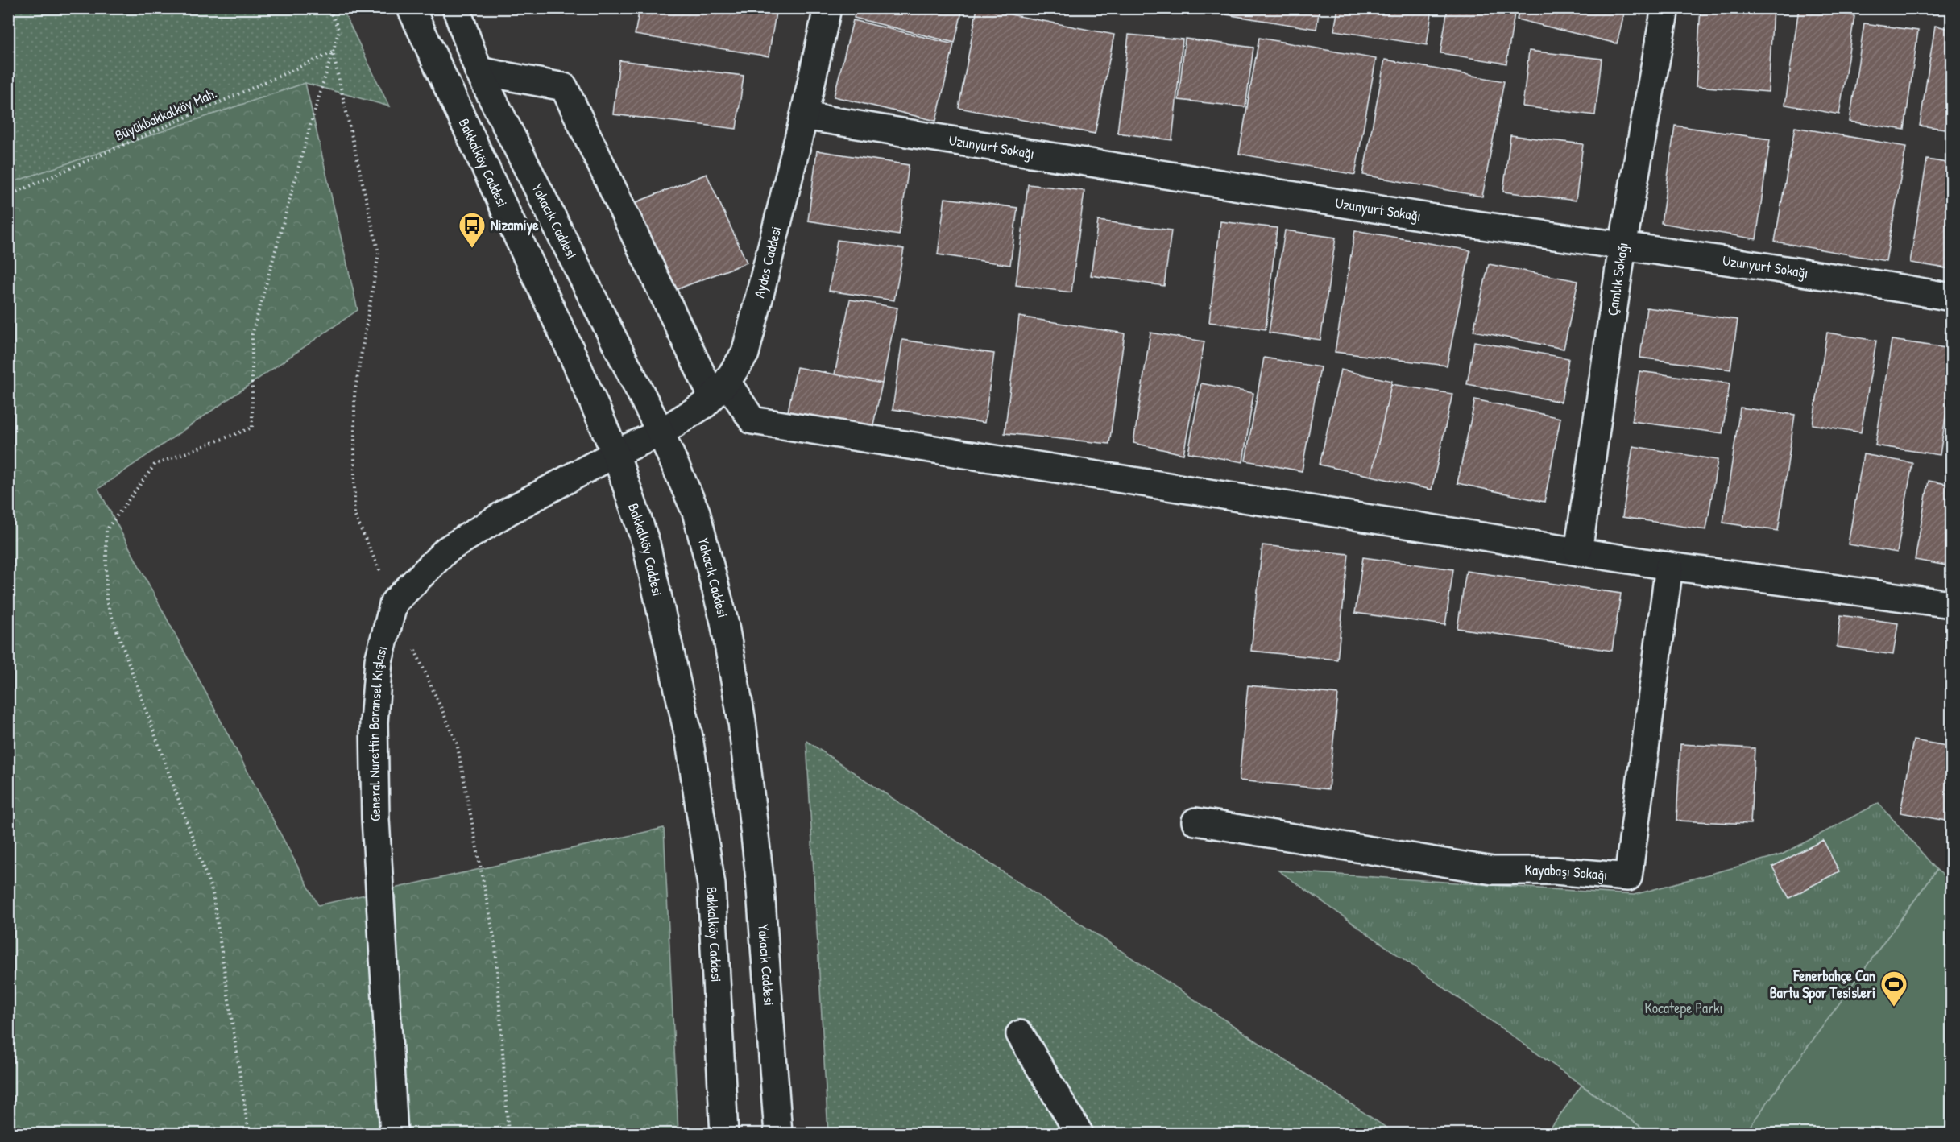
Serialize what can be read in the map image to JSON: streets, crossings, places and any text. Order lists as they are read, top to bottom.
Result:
{
  "streets": {
    "street": [
      "Uzunyurt Sokağı",
      "Bakkalköy Caddesi",
      "Yakacık Caddesi",
      "Aydos Caddesi",
      "Çamlık Sokağı",
      "General Nurettin Baransel Kışlası",
      "Kayabaşı Sokağı"
    ],
    "path": ["Büyükbakkalköy Mah."]
  },
  "crossings": [
    ["Uzunyurt Sokağı", "Aydos Caddesi"],
    ["Uzunyurt Sokağı", "Çamlık Sokağı"],
    ["Bakkalköy Caddesi", "Aydos Caddesi"],
    ["Bakkalköy Caddesi", "General Nurettin Baransel Kışlası"],
    ["Yakacık Caddesi", "Aydos Caddesi"],
    ["Aydos Caddesi", "General Nurettin Baransel Kışlası"]
  ],
  "parks": ["Kocatepe Parkı"],
  "places": {
    "bus stop": ["Nizamiye"],
    "sports": ["Fenerbahçe Can Bartu Spor Tesisleri"]
  }
}
